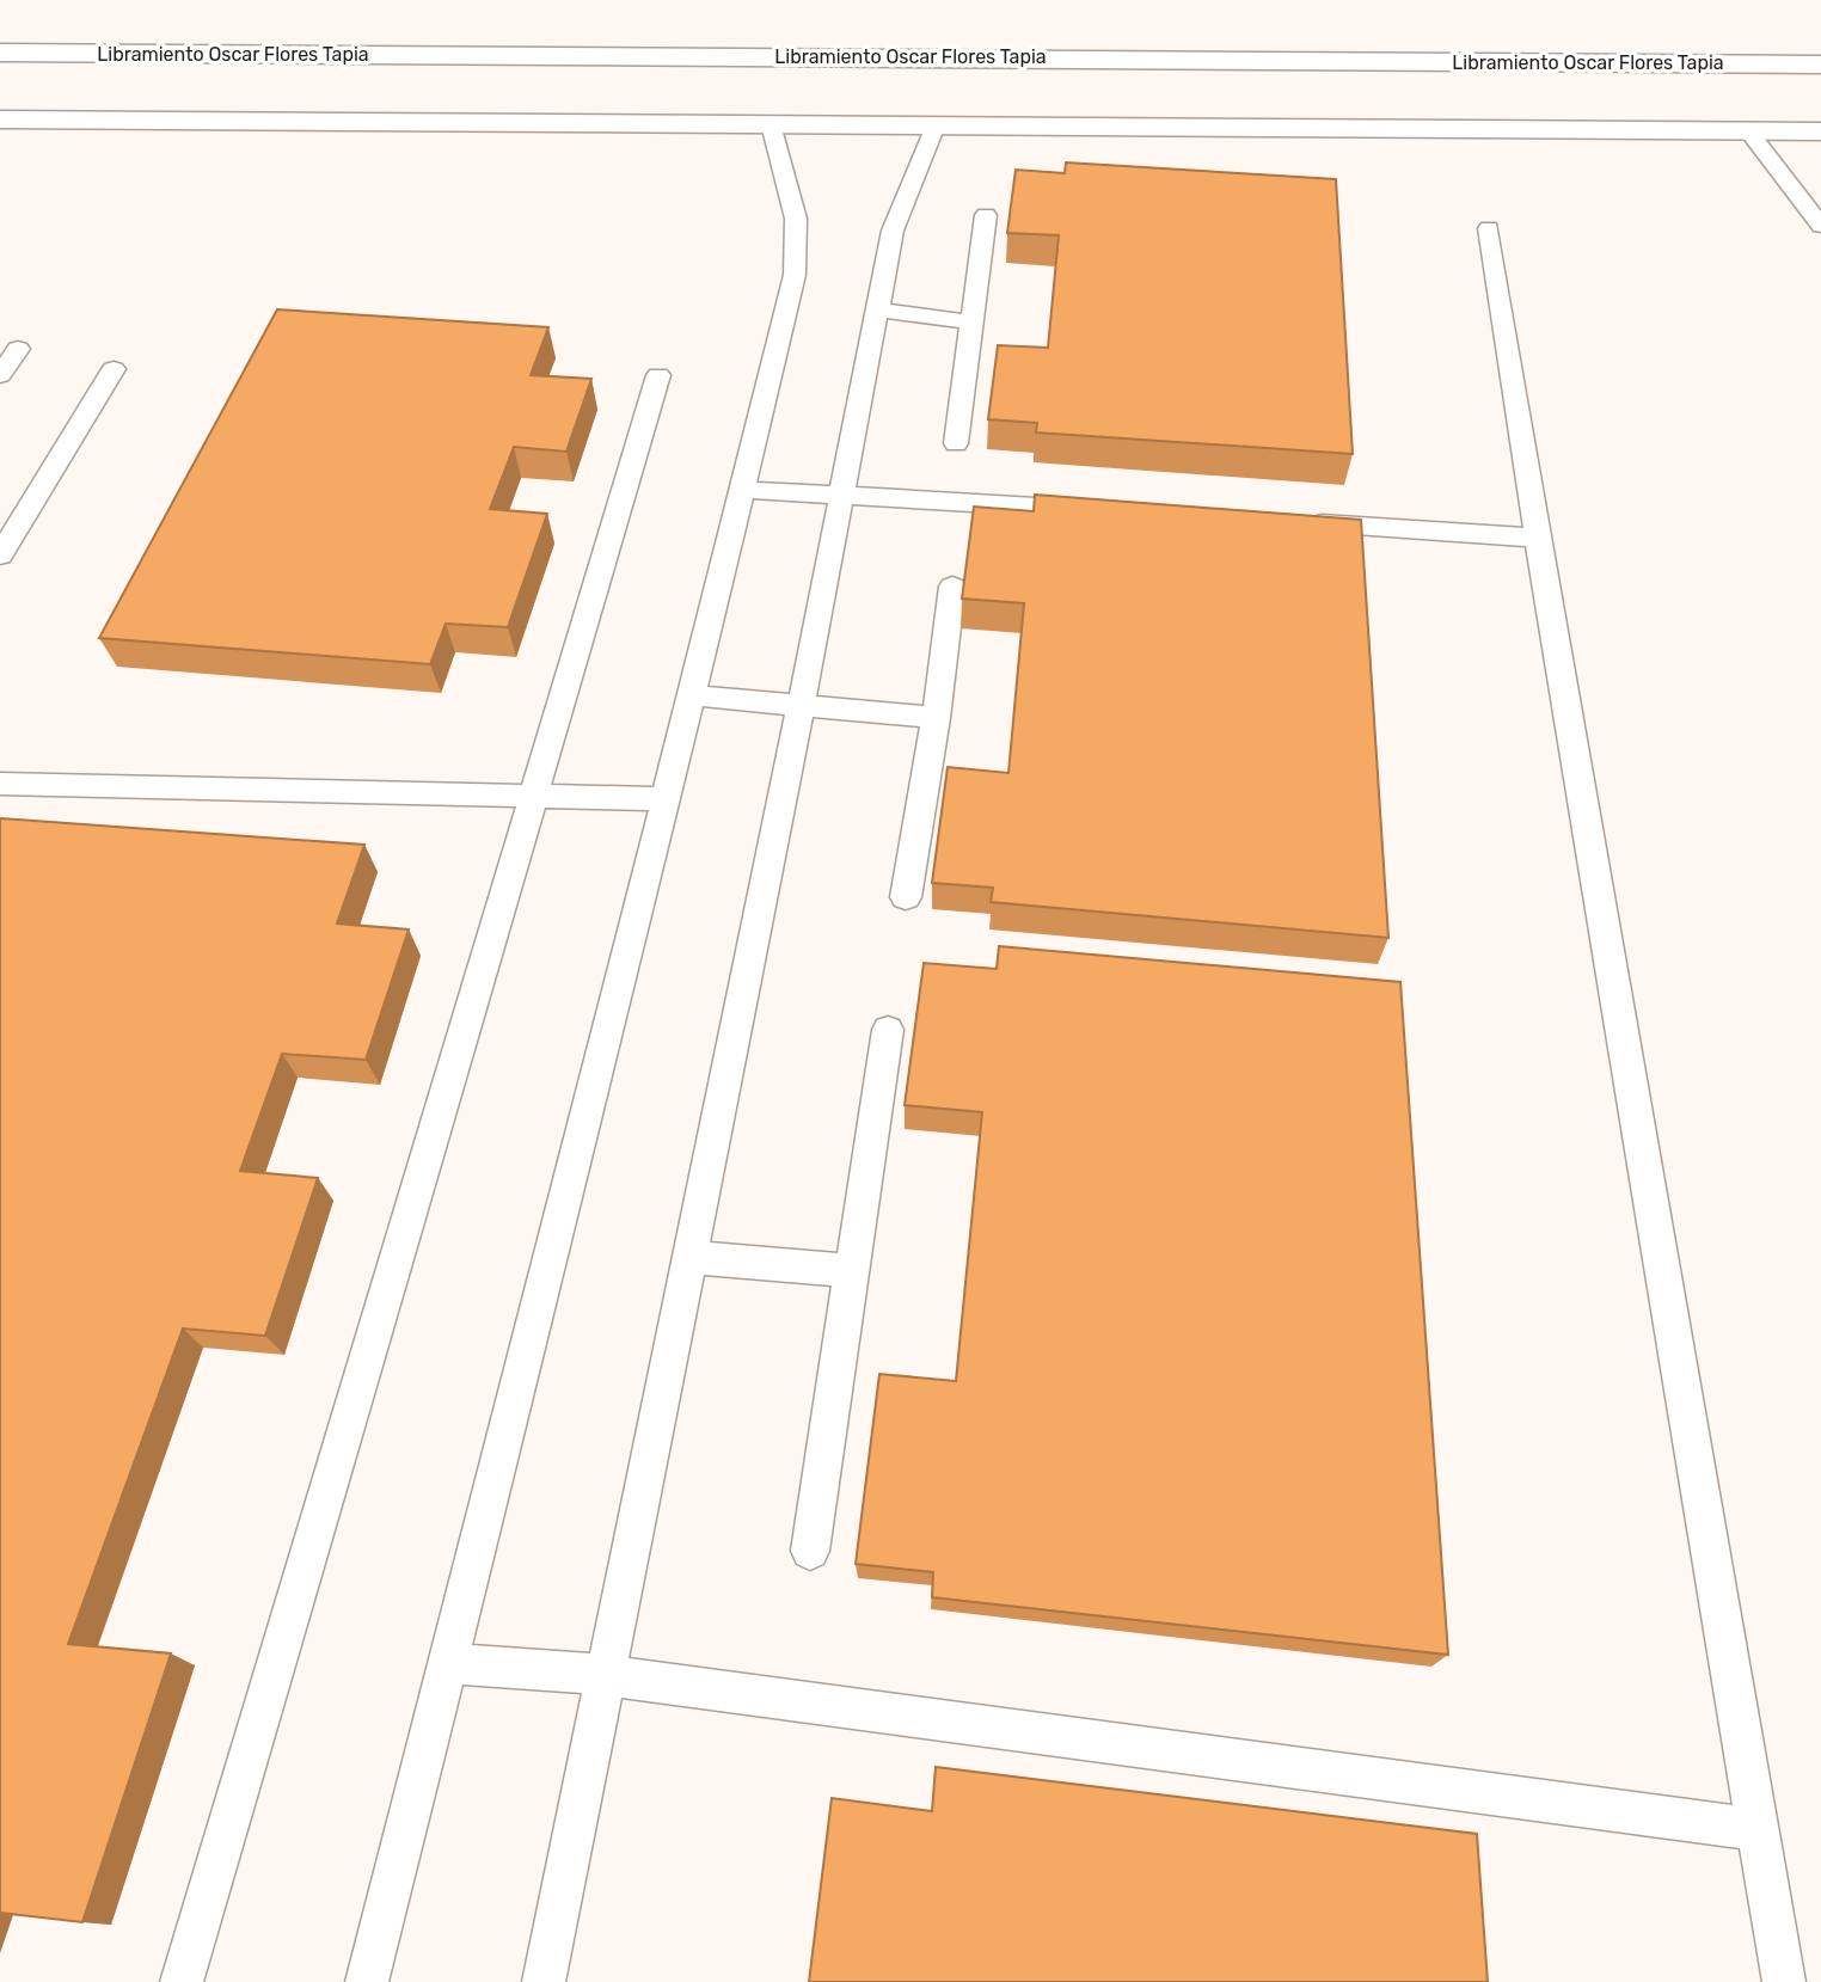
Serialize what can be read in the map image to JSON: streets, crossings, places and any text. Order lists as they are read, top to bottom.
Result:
{
  "streets": {
    "highway": ["Libramiento Oscar Flores Tapia"]
  }
}
